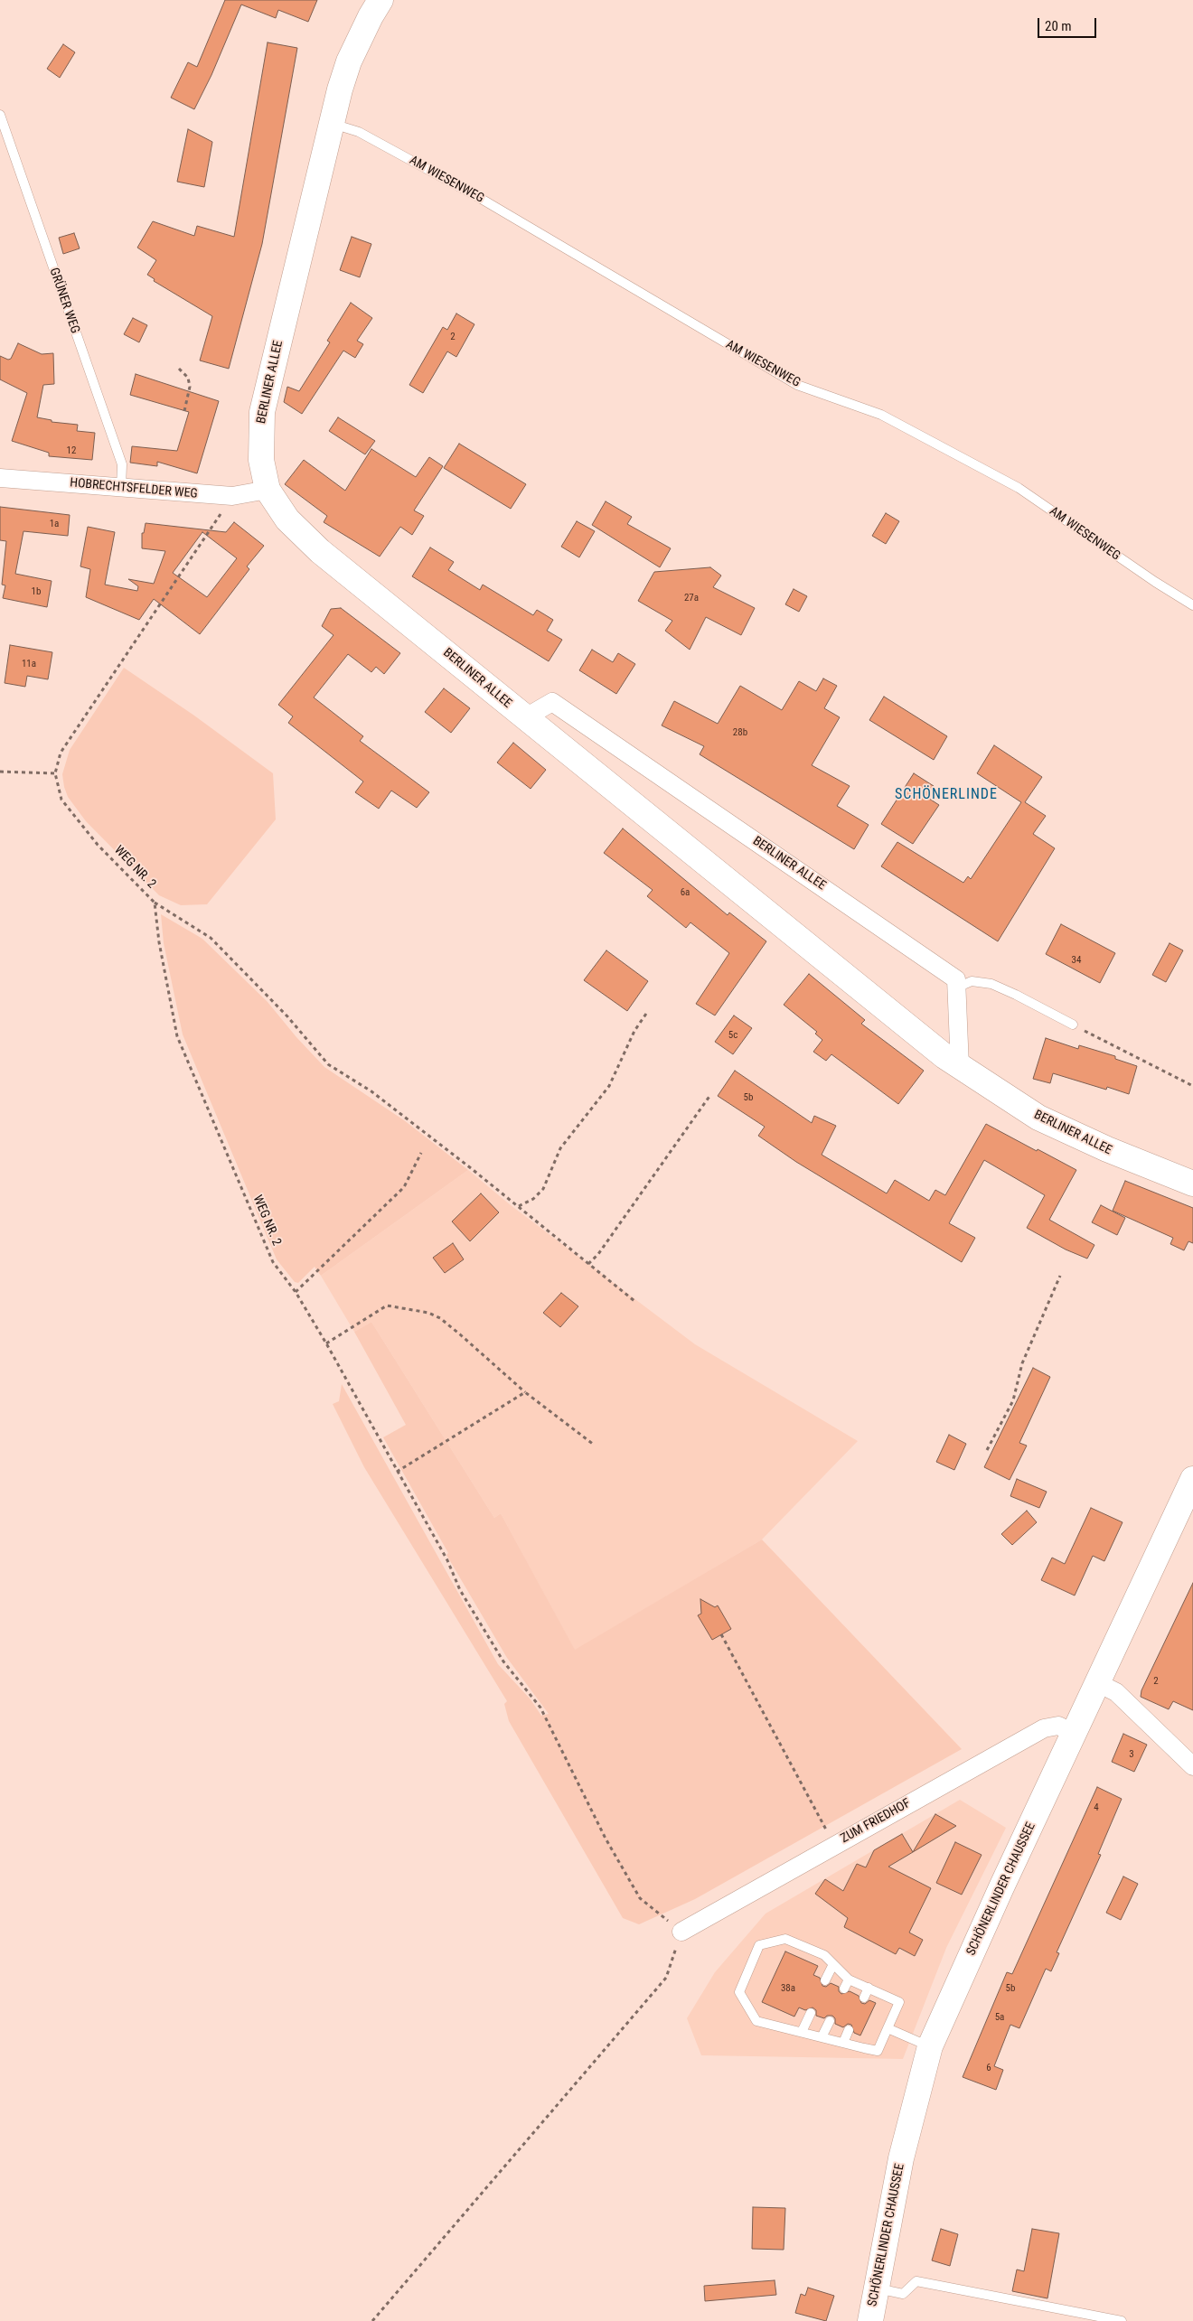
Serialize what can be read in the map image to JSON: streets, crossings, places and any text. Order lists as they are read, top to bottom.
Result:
{
  "streets": {
    "main road": ["BERLINER ALLEE", "SCHÖNERLINDER CHAUSSEE"],
    "street": ["HOBRECHTSFELDER WEG", "ZUM FRIEDHOF"],
    "lane": ["AM WIESENWEG", "GRÜNER WEG"],
    "path": ["WEG NR. 2"]
  },
  "crossings": [
    ["AM WIESENWEG", "BERLINER ALLEE"],
    ["GRÜNER WEG", "HOBRECHTSFELDER WEG"],
    ["BERLINER ALLEE", "HOBRECHTSFELDER WEG"],
    ["HOBRECHTSFELDER WEG", "WEG NR. 2"],
    ["WEG NR. 2", "ZUM FRIEDHOF"],
    ["ZUM FRIEDHOF", "SCHÖNERLINDER CHAUSSEE"]
  ],
  "districts": ["SCHÖNERLINDE"],
  "house_numbers": [
    "2",
    "12",
    "1a",
    "1b",
    "27a",
    "11a",
    "28b",
    "6a",
    "34",
    "5c",
    "5b",
    "2",
    "3",
    "4",
    "38a",
    "5b",
    "5a",
    "6"
  ],
  "scale_bar": "20 m"
}
